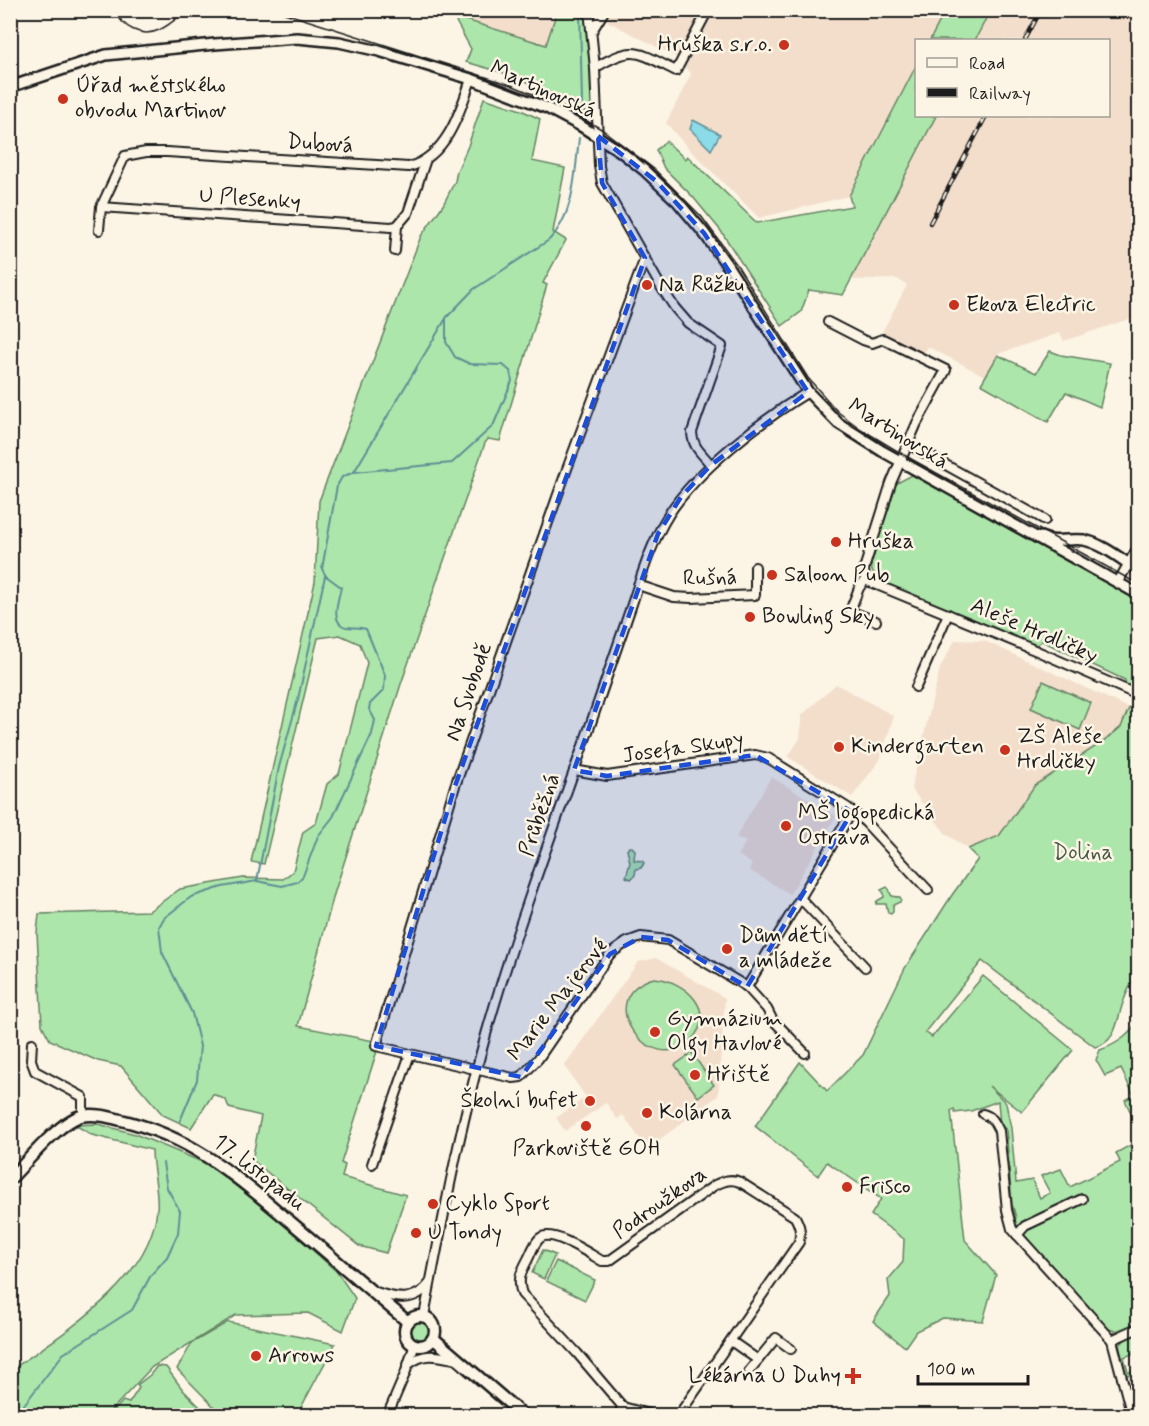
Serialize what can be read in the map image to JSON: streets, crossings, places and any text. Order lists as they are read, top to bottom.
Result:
{
  "streets": {
    "main road": ["17. listopadu"],
    "street": [
      "Martinovská",
      "Dubová",
      "U Plesenky",
      "Rušná",
      "Aleše Hrdličky",
      "Na Svobodě",
      "Josefa Skupy",
      "Průběžná",
      "Marie Majerové",
      "Podroužkova"
    ]
  },
  "crossings": [
    ["Martinovská", "Průběžná"],
    ["Dubová", "U Plesenky"],
    ["Rušná", "Průběžná"],
    ["Na Svobodě", "Průběžná"],
    ["Na Svobodě", "Marie Majerové"],
    ["Josefa Skupy", "Průběžná"],
    ["Průběžná", "Marie Majerové"],
    ["Průběžná", "17. listopadu"]
  ],
  "parks": ["Dolina"],
  "places": {
    "other": [
      "Hruška s.r.o.",
      "Úřad městského obvodu Martinov",
      "Na Růžku",
      "Ekova Electric",
      "Hruška",
      "Saloon Pub",
      "Bowling Sky",
      "Kindergarten",
      "ZŠ Aleše Hrdličky",
      "MŠ logopedická Ostrava",
      "Dům dětí a mládeže",
      "Gymnázium Olgy Havlové",
      "Hřiště",
      "Školní bufet",
      "Kolárna",
      "Parkoviště GOH",
      "Frisco",
      "Cyklo Sport",
      "U Tondy",
      "Arrows"
    ],
    "health": ["Lékárna U Duhy"]
  },
  "legend": ["Road", "Railway"],
  "scale_bar": "100 m"
}
